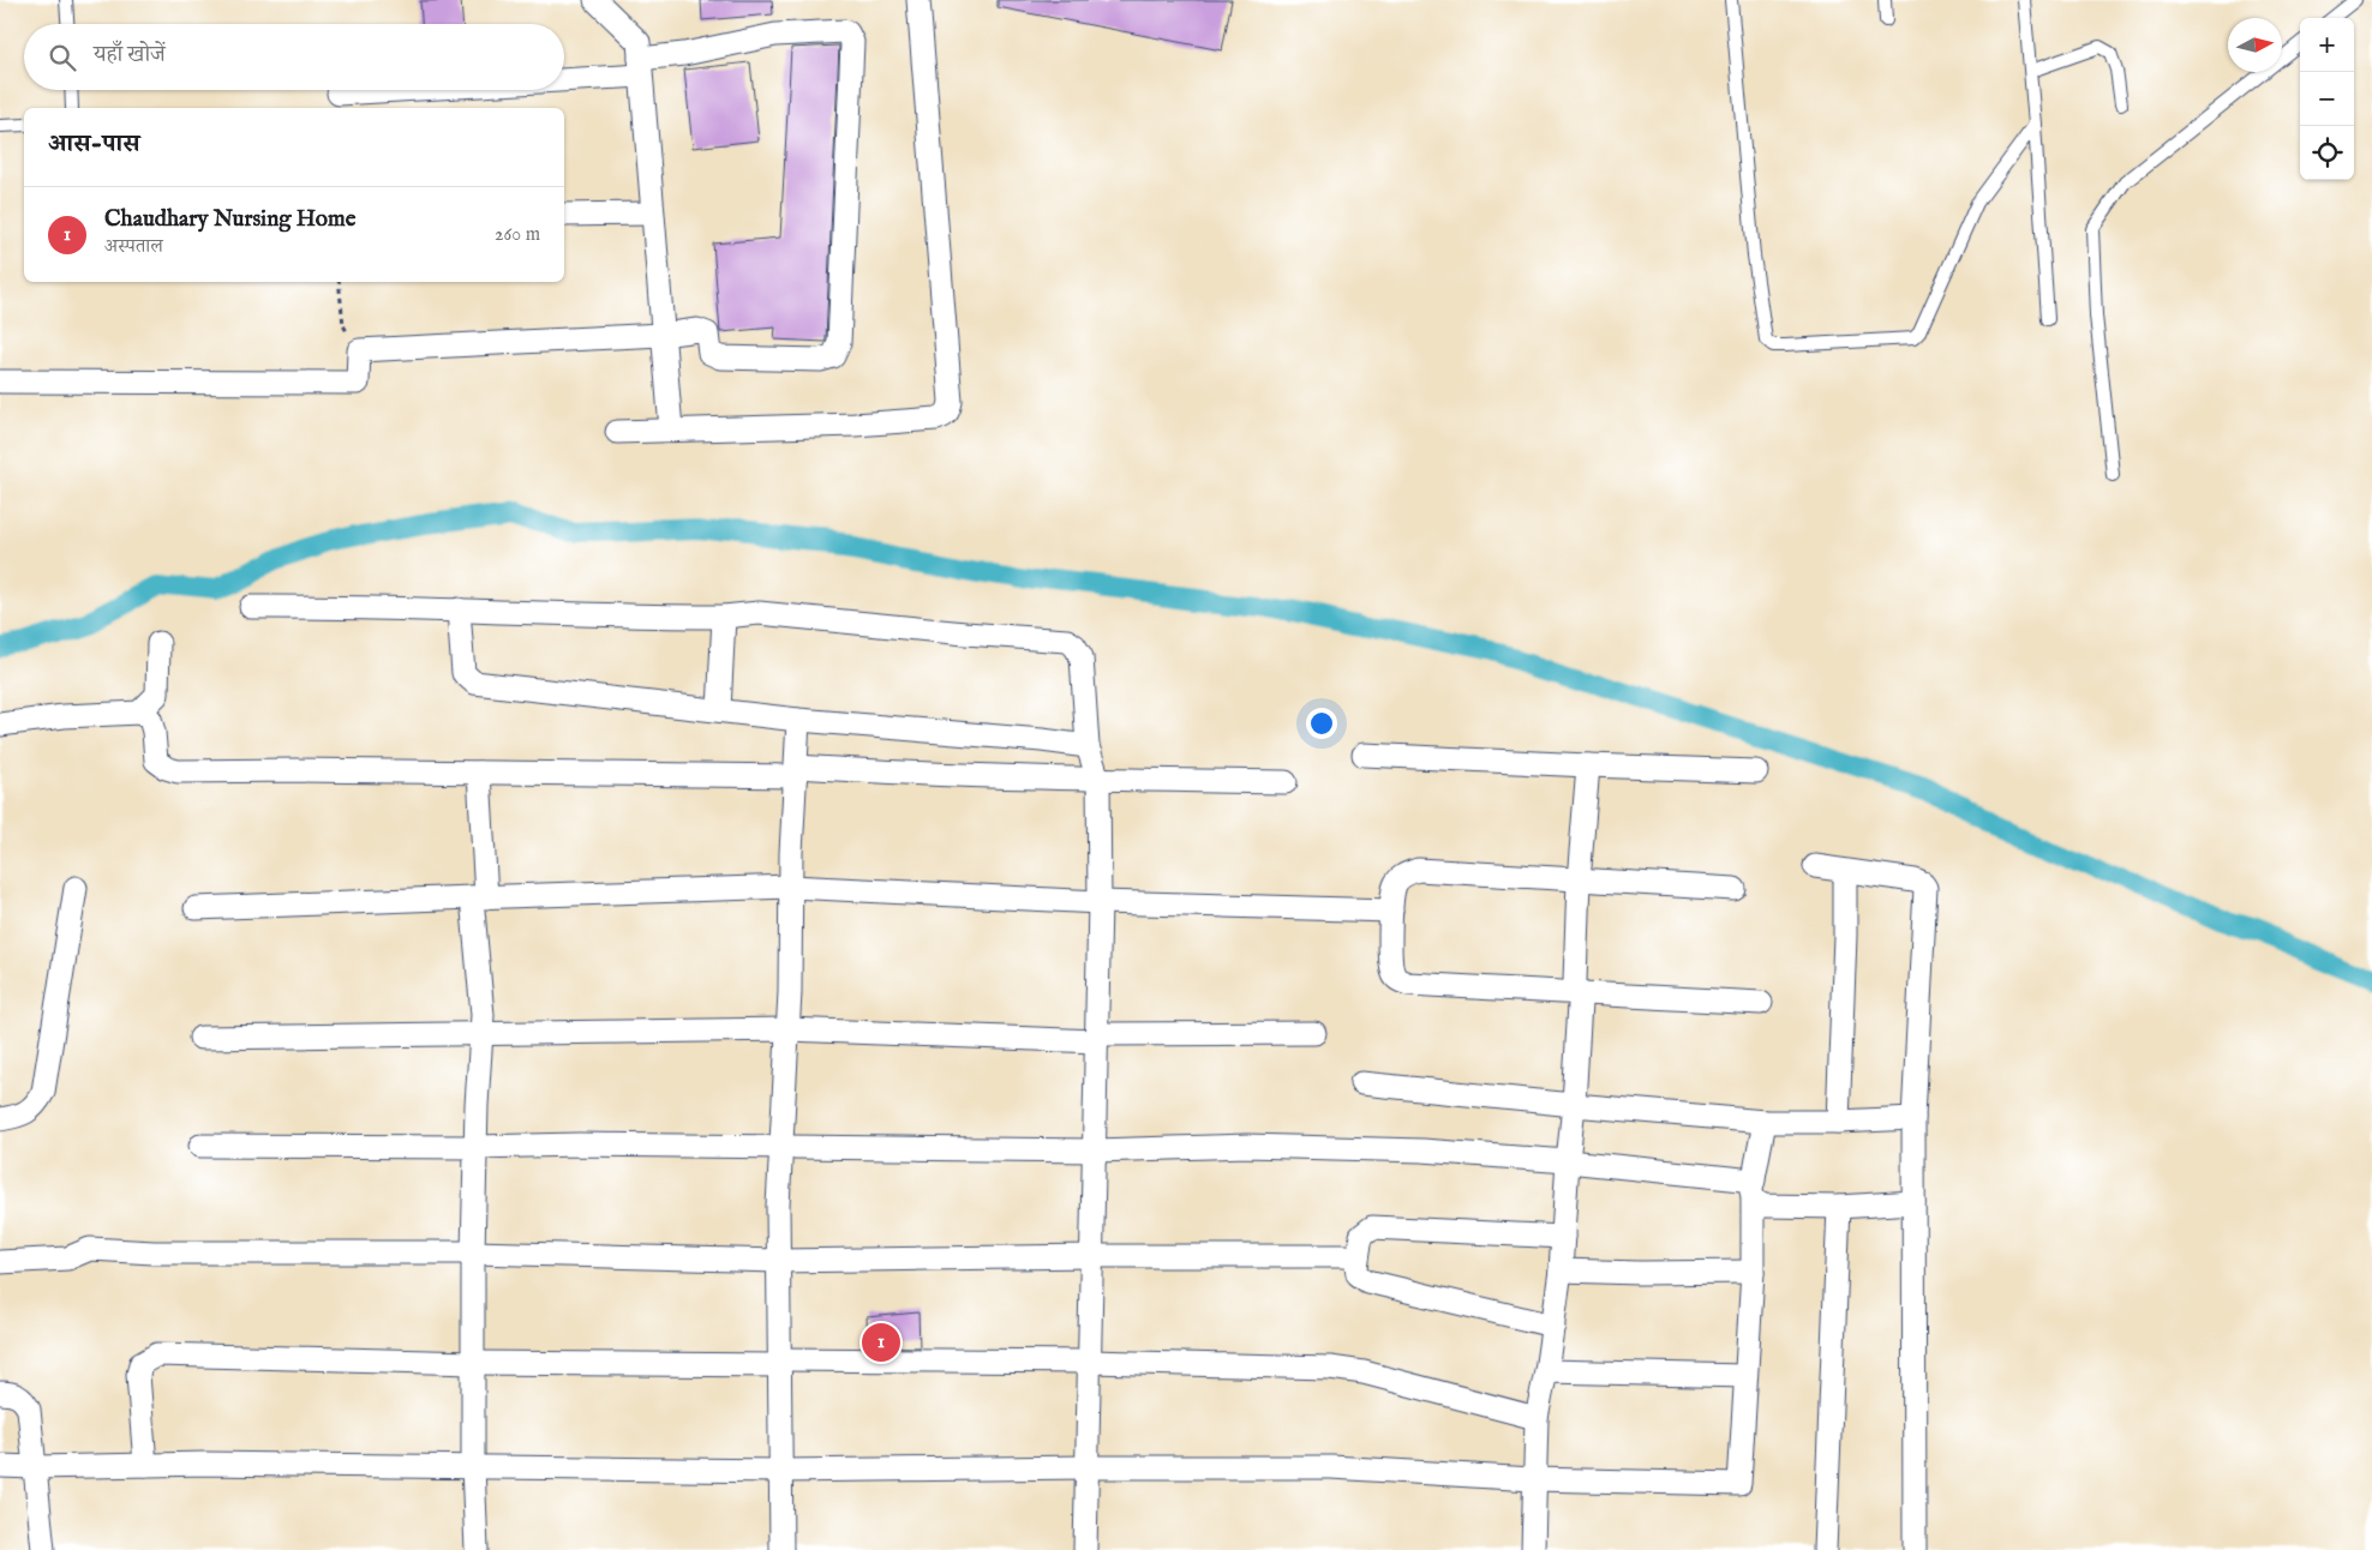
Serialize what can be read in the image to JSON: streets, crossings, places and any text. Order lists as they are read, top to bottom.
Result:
{
  "north": "right",
  "page": {
    "map_buttons": ["+", "−"],
    "search": "यहाँ खोजें",
    "heading": "आस-पास",
    "list": [
      {
        "mark": "1",
        "name": "Chaudhary Nursing Home",
        "note": "अस्पताल",
        "value": "260 m"
      }
    ],
    "pins": "1"
  }
}
